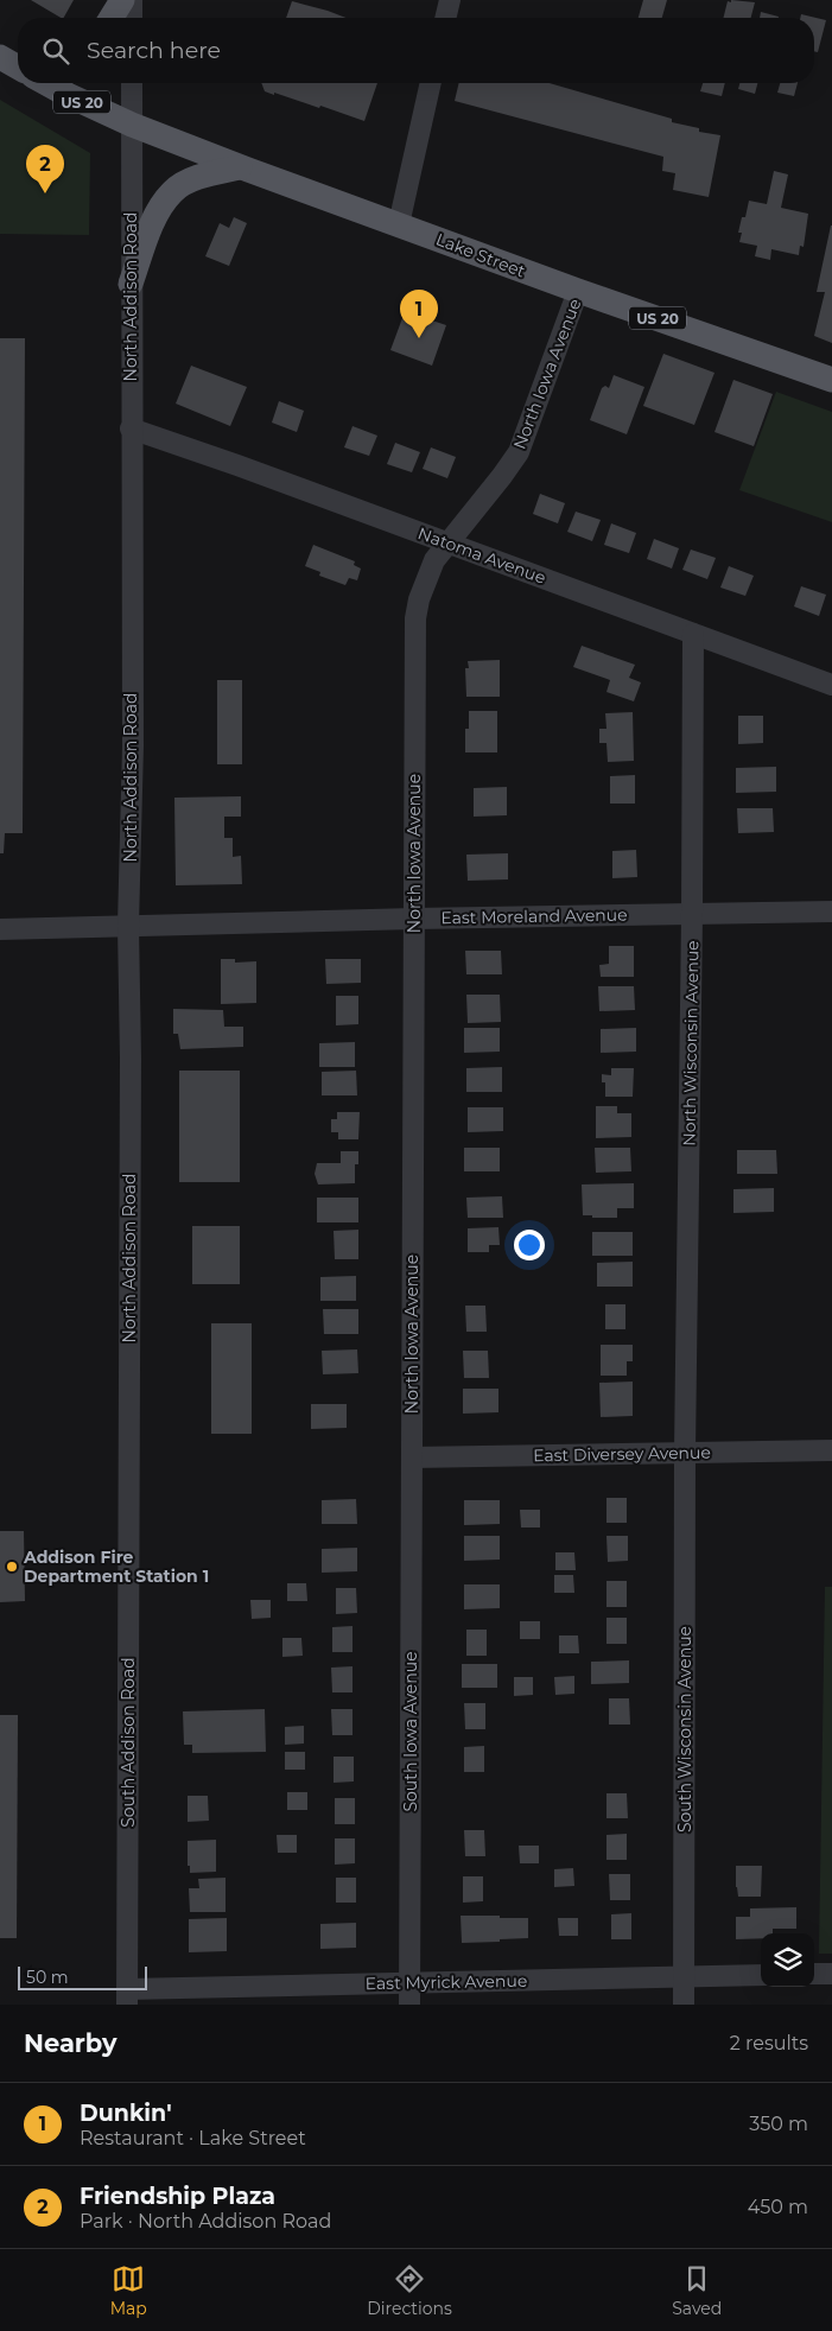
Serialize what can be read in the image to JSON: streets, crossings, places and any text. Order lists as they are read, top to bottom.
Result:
{
  "streets": {
    "main road": ["US 20", "Lake Street"],
    "street": [
      "North Addison Road",
      "North Iowa Avenue",
      "Natoma Avenue",
      "East Moreland Avenue",
      "North Wisconsin Avenue",
      "East Diversey Avenue",
      "South Wisconsin Avenue",
      "South Iowa Avenue",
      "South Addison Road",
      "East Myrick Avenue"
    ]
  },
  "crossings": [
    ["US 20", "Lake Street"],
    ["US 20", "North Addison Road"],
    ["Lake Street", "North Addison Road"],
    ["Lake Street", "North Iowa Avenue"],
    ["North Addison Road", "Natoma Avenue"],
    ["North Addison Road", "East Moreland Avenue"],
    ["North Addison Road", "South Addison Road"],
    ["North Iowa Avenue", "Natoma Avenue"],
    ["North Iowa Avenue", "East Moreland Avenue"],
    ["North Iowa Avenue", "East Diversey Avenue"],
    ["North Iowa Avenue", "South Iowa Avenue"],
    ["Natoma Avenue", "North Wisconsin Avenue"],
    ["East Moreland Avenue", "North Wisconsin Avenue"],
    ["North Wisconsin Avenue", "East Diversey Avenue"],
    ["North Wisconsin Avenue", "South Wisconsin Avenue"],
    ["East Diversey Avenue", "South Wisconsin Avenue"],
    ["East Diversey Avenue", "South Iowa Avenue"],
    ["South Wisconsin Avenue", "East Myrick Avenue"],
    ["South Iowa Avenue", "East Myrick Avenue"],
    ["South Addison Road", "East Myrick Avenue"]
  ],
  "places": ["Addison Fire Department Station 1"],
  "scale_bar": "50 m",
  "page": {
    "search": "Search here",
    "pins": ["2", "1"],
    "scale": "50 m",
    "heading": ["Nearby", "2 results"],
    "list": [
      {
        "mark": "1",
        "name": "Dunkin'",
        "note": "Restaurant · Lake Street",
        "value": "350 m"
      },
      {
        "mark": "2",
        "name": "Friendship Plaza",
        "note": "Park · North Addison Road",
        "value": "450 m"
      }
    ],
    "nav": ["Map", "Directions", "Saved"]
  }
}
